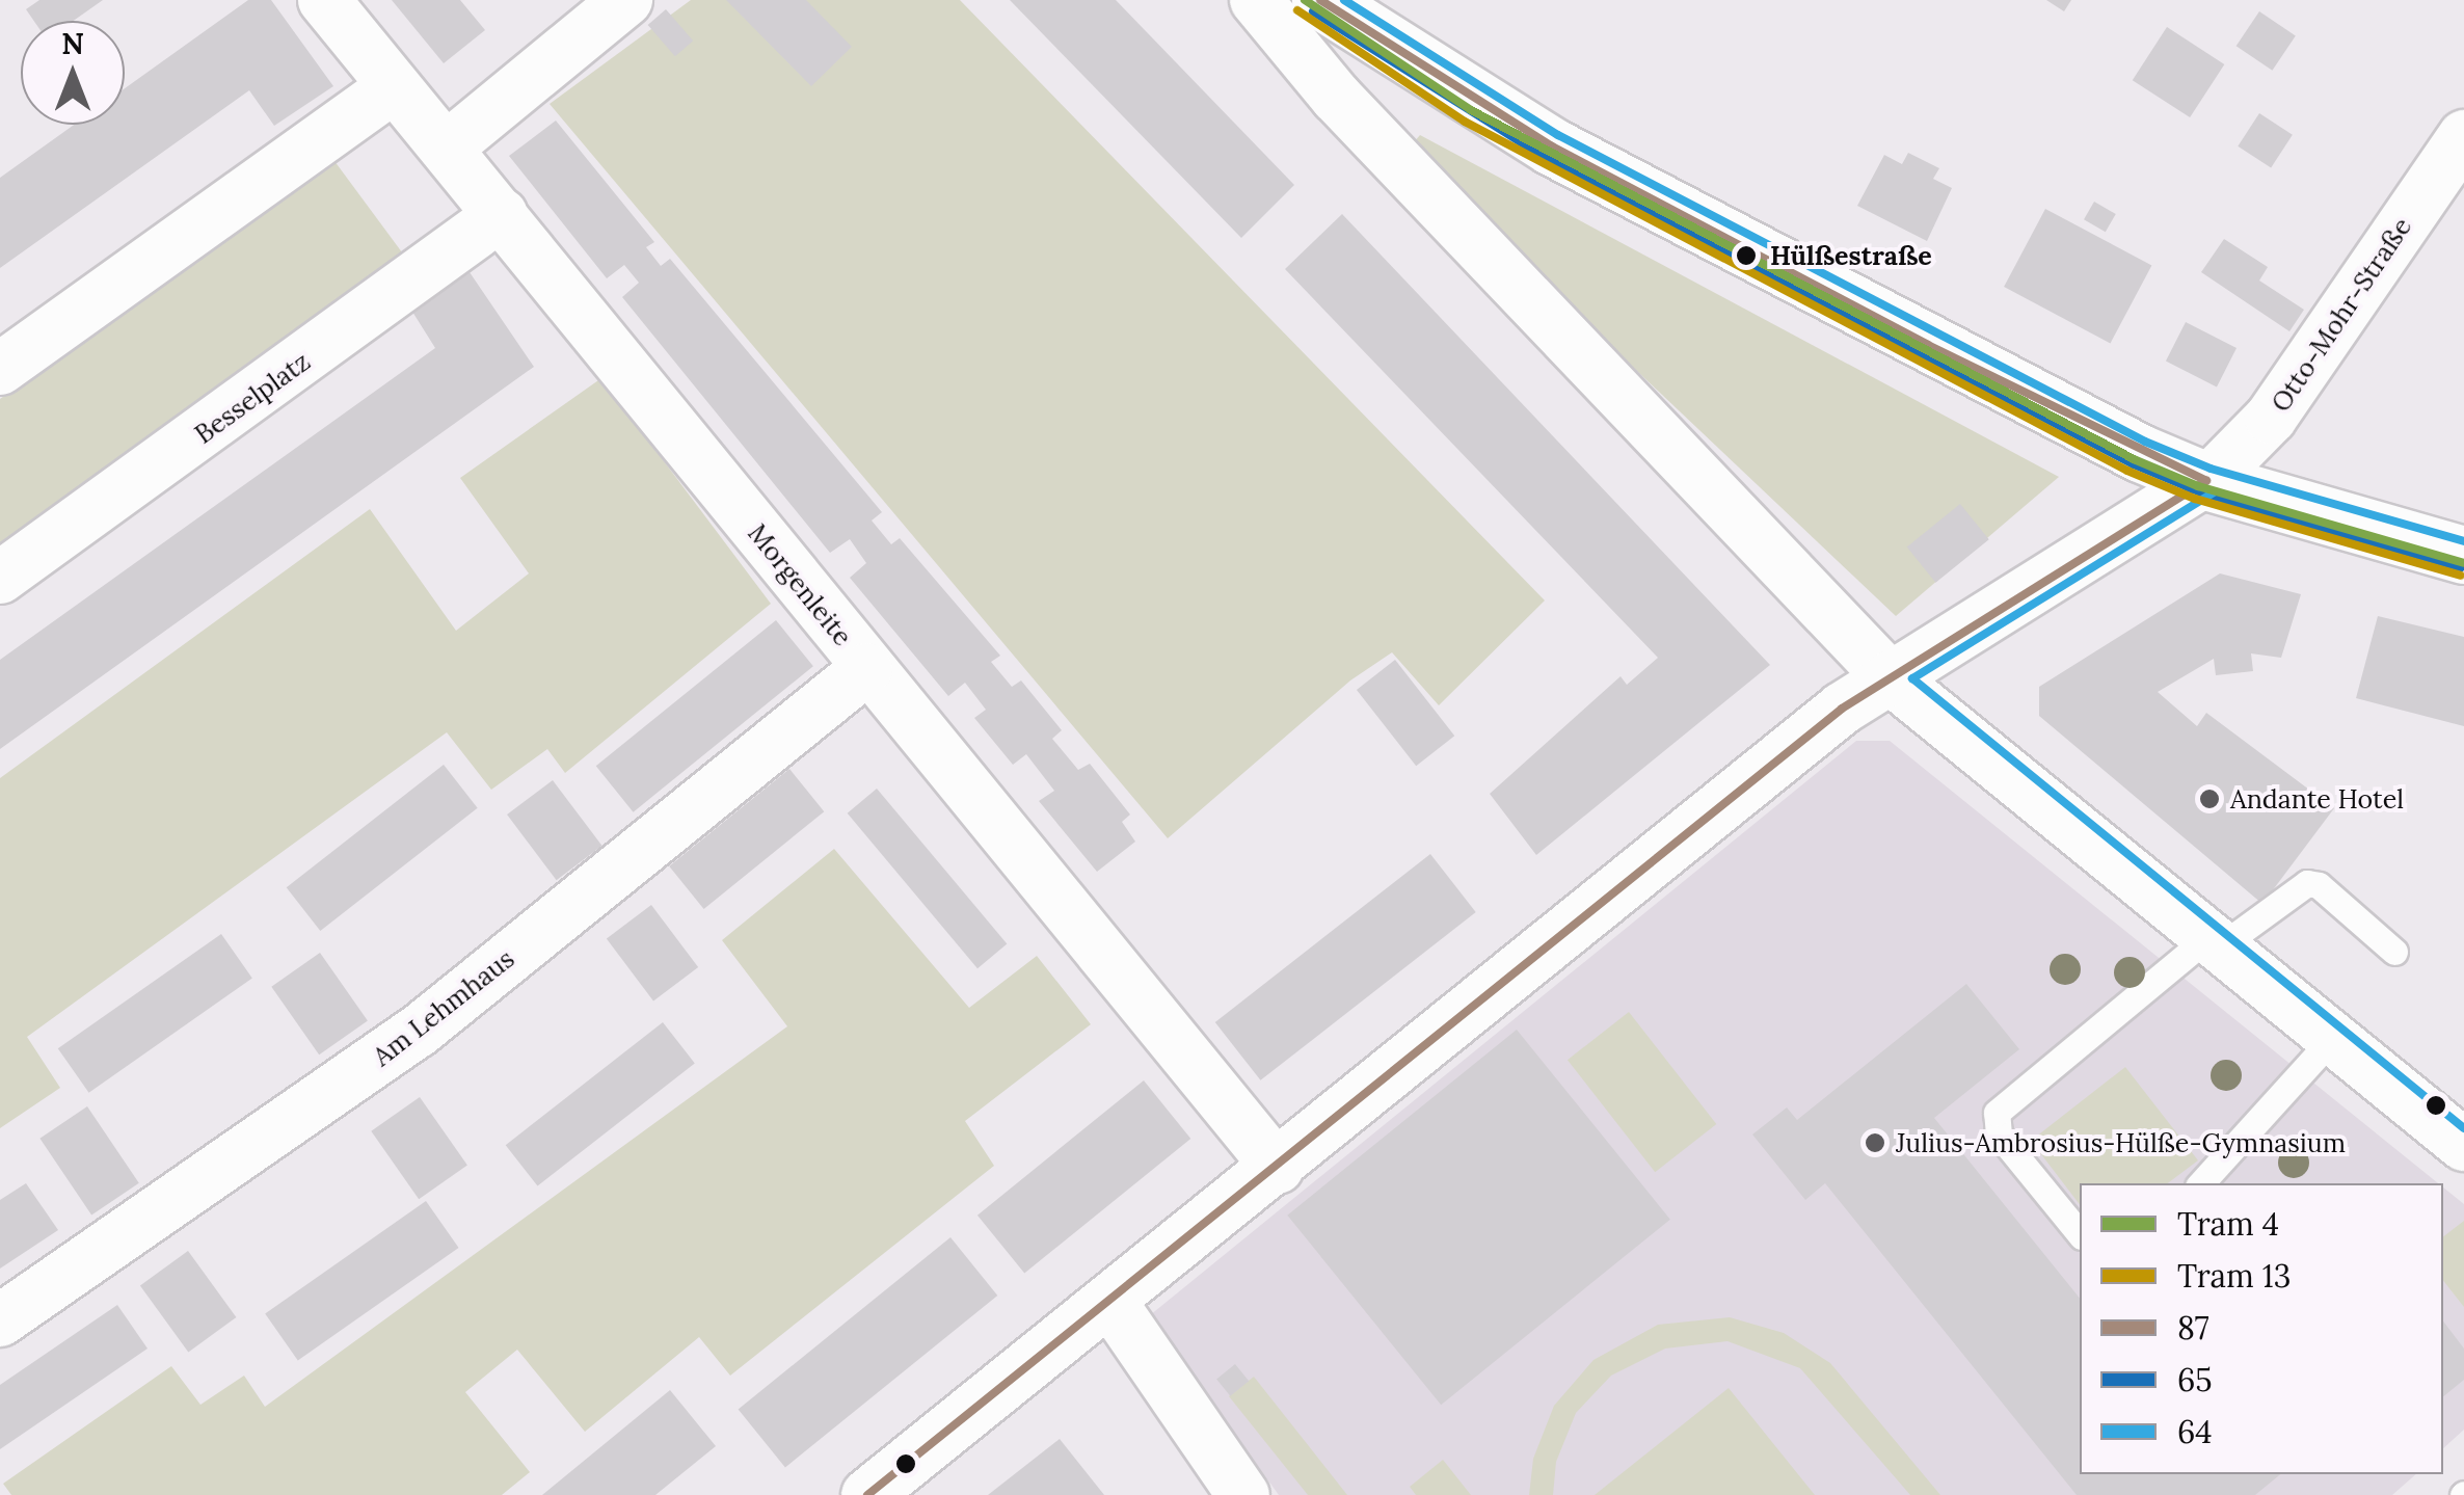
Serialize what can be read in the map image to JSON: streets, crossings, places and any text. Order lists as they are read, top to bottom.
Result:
{
  "streets": {
    "street": [
      "Otto-Mohr-Straße",
      "Besselplatz",
      "Morgenleite",
      "Am Lehmhaus"
    ]
  },
  "crossings": [
    ["Otto-Mohr-Straße", "Morgenleite"],
    ["Besselplatz", "Morgenleite"],
    ["Morgenleite", "Am Lehmhaus"]
  ],
  "places": ["Hülßestraße", "Andante Hotel", "Julius-Ambrosius-Hülße-Gymnasium"],
  "lines": [
    "tram line 4",
    "transit line 87",
    "transit line 64",
    "tram line 13",
    "transit line 65"
  ],
  "legend": [
    "Tram 4",
    "Tram 13",
    "87",
    "65",
    "64"
  ],
  "north": "top"
}
